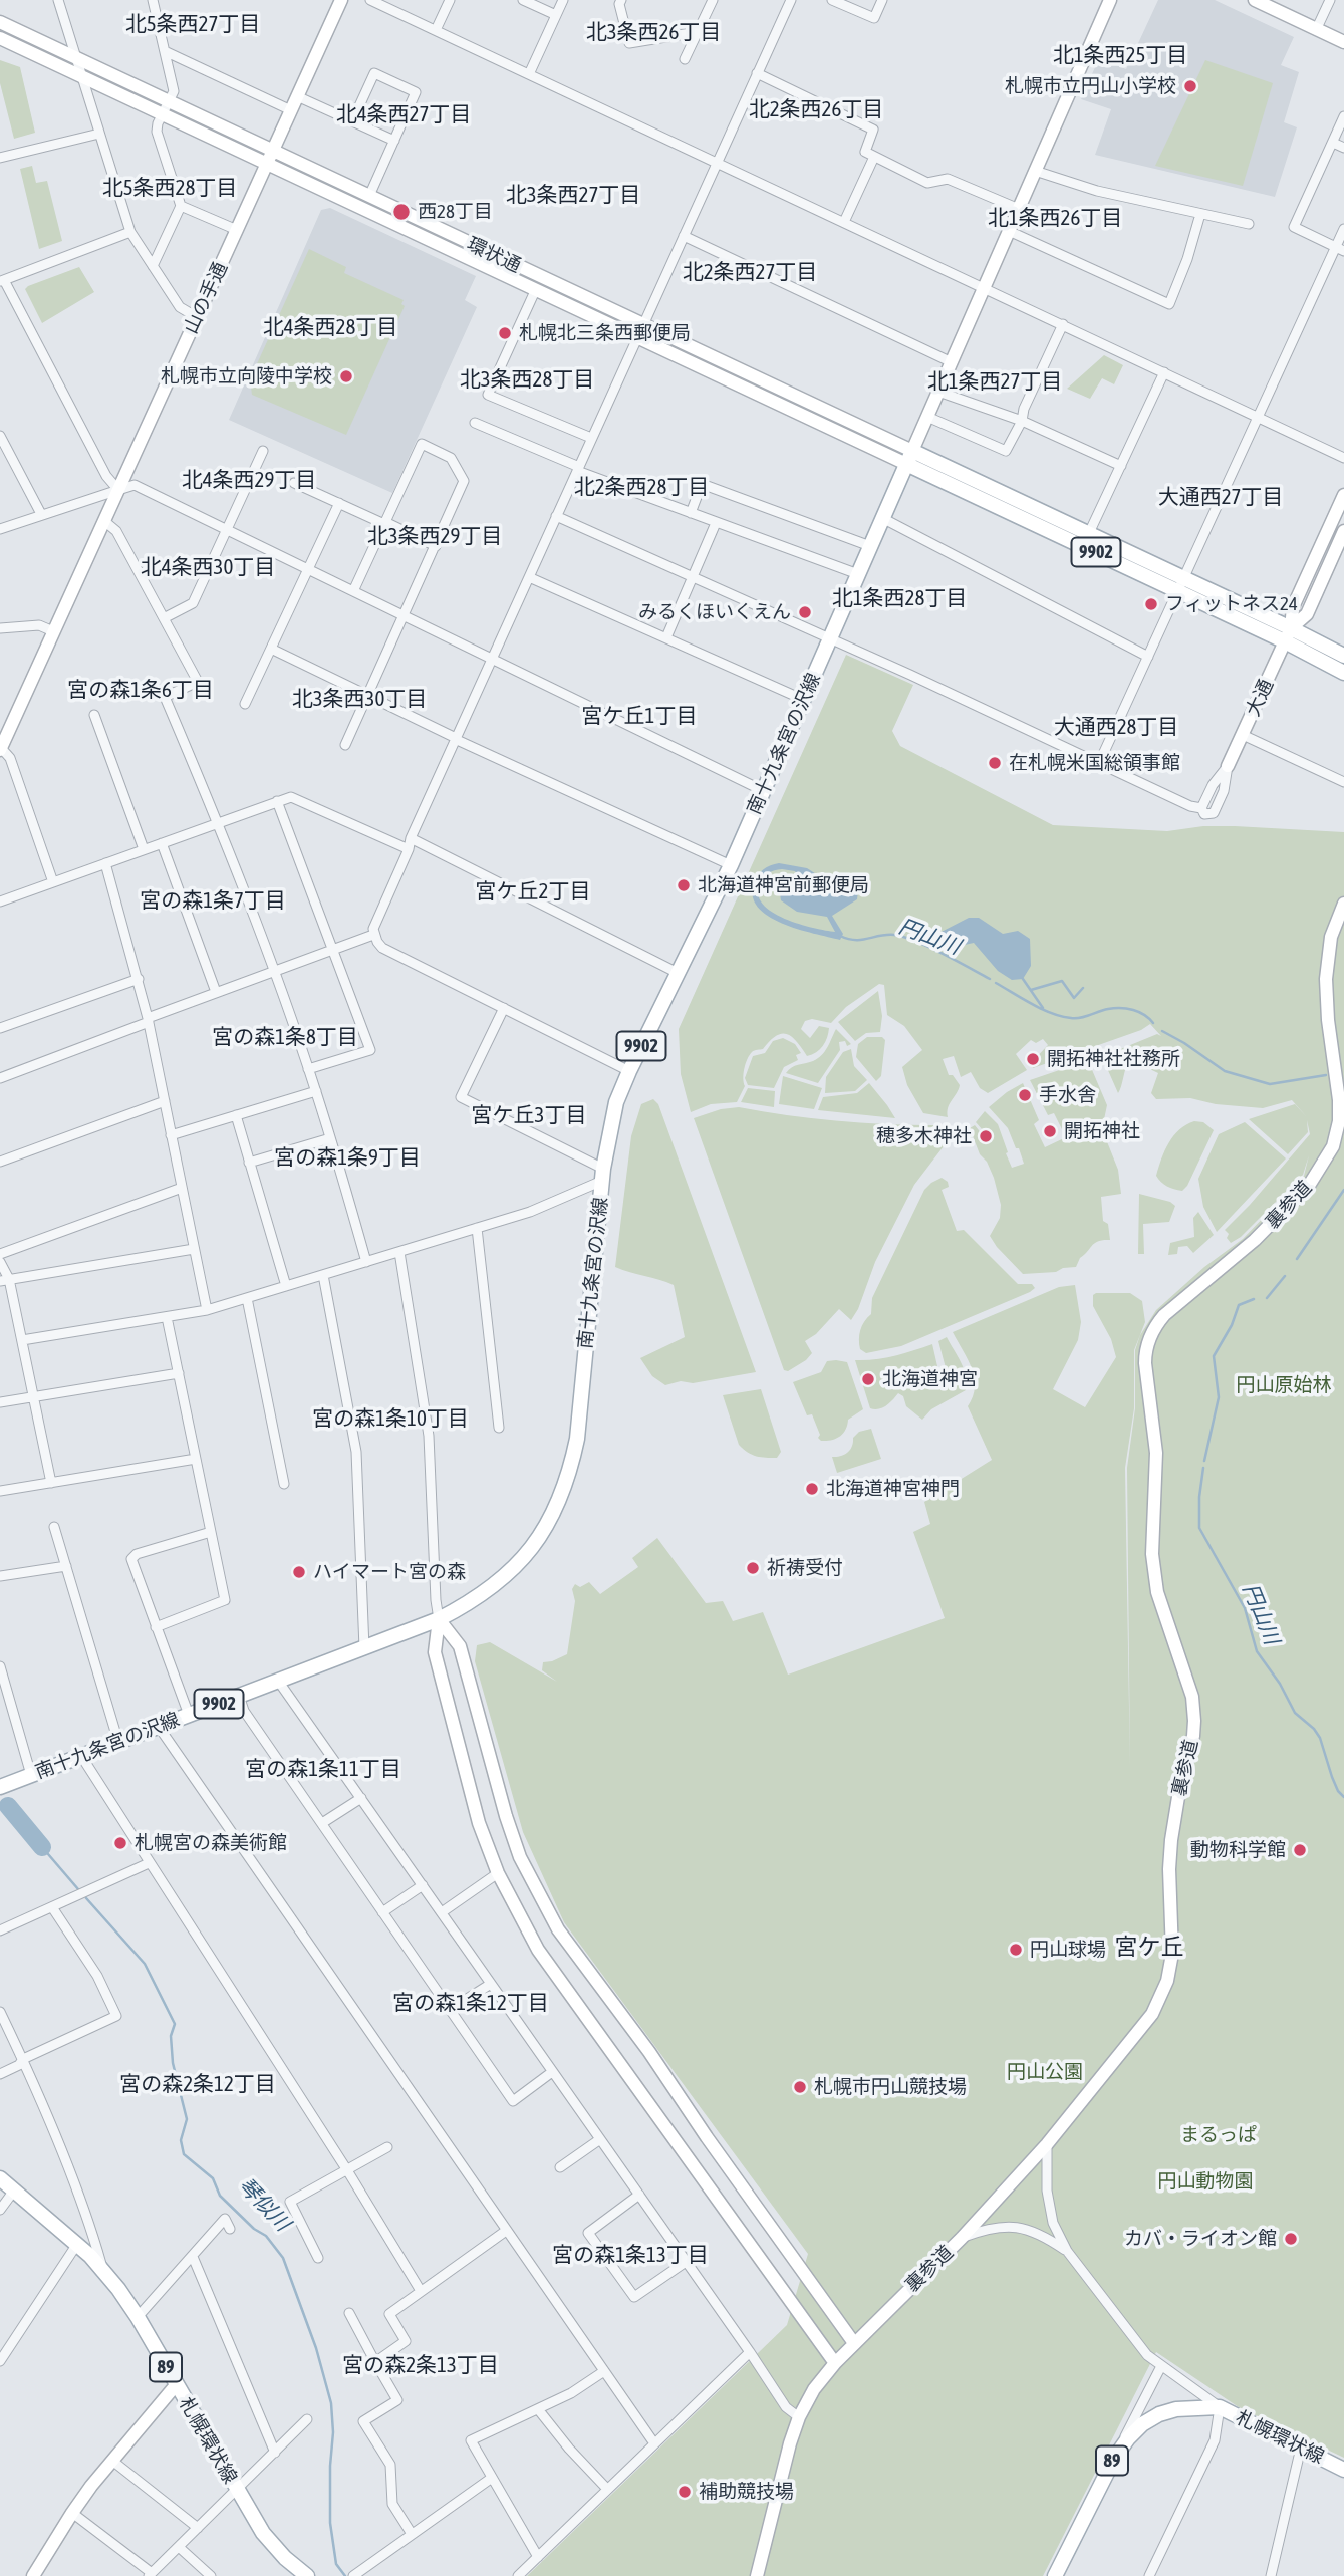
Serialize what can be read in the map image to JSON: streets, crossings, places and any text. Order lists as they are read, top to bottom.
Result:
{
  "streets": {
    "main road": [
      "9902",
      "南十九条宮の沢線",
      "89",
      "札幌環状線"
    ],
    "street": [
      "環状通",
      "山の手通",
      "大通",
      "裏参道"
    ]
  },
  "crossings": [
    ["環状通", "山の手通"],
    ["環状通", "9902"],
    ["環状通", "南十九条宮の沢線"],
    ["9902", "大通"],
    ["9902", "南十九条宮の沢線"]
  ],
  "districts": [
    "北5条西27丁目",
    "北3条西26丁目",
    "北1条西25丁目",
    "北2条西26丁目",
    "北4条西27丁目",
    "北5条西28丁目",
    "北3条西27丁目",
    "北1条西26丁目",
    "北2条西27丁目",
    "北4条西28丁目",
    "北3条西28丁目",
    "北1条西27丁目",
    "北4条西29丁目",
    "北2条西28丁目",
    "大通西27丁目",
    "北3条西29丁目",
    "北4条西30丁目",
    "北1条西28丁目",
    "宮の森1条6丁目",
    "北3条西30丁目",
    "宮ケ丘1丁目",
    "大通西28丁目",
    "宮ケ丘2丁目",
    "宮の森1条7丁目",
    "宮の森1条8丁目",
    "宮ケ丘3丁目",
    "宮の森1条9丁目",
    "宮の森1条10丁目",
    "宮の森1条11丁目",
    "宮ケ丘",
    "宮の森1条12丁目",
    "宮の森2条12丁目",
    "宮の森1条13丁目",
    "宮の森2条13丁目"
  ],
  "water": ["円山川", "琴似川"],
  "parks": [
    "円山原始林",
    "円山公園",
    "まるっぱ",
    "円山動物園"
  ],
  "places": [
    "札幌市立円山小学校",
    "西28丁目",
    "札幌北三条西郵便局",
    "札幌市立向陵中学校",
    "フィットネス24",
    "みるくほいくえん",
    "在札幌米国総領事館",
    "北海道神宮前郵便局",
    "開拓神社社務所",
    "手水舎",
    "開拓神社",
    "穂多木神社",
    "北海道神宮",
    "北海道神宮神門",
    "祈祷受付",
    "ハイマート宮の森",
    "札幌宮の森美術館",
    "動物科学館",
    "円山球場",
    "札幌市円山競技場",
    "カバ・ライオン館",
    "補助競技場"
  ]
}
